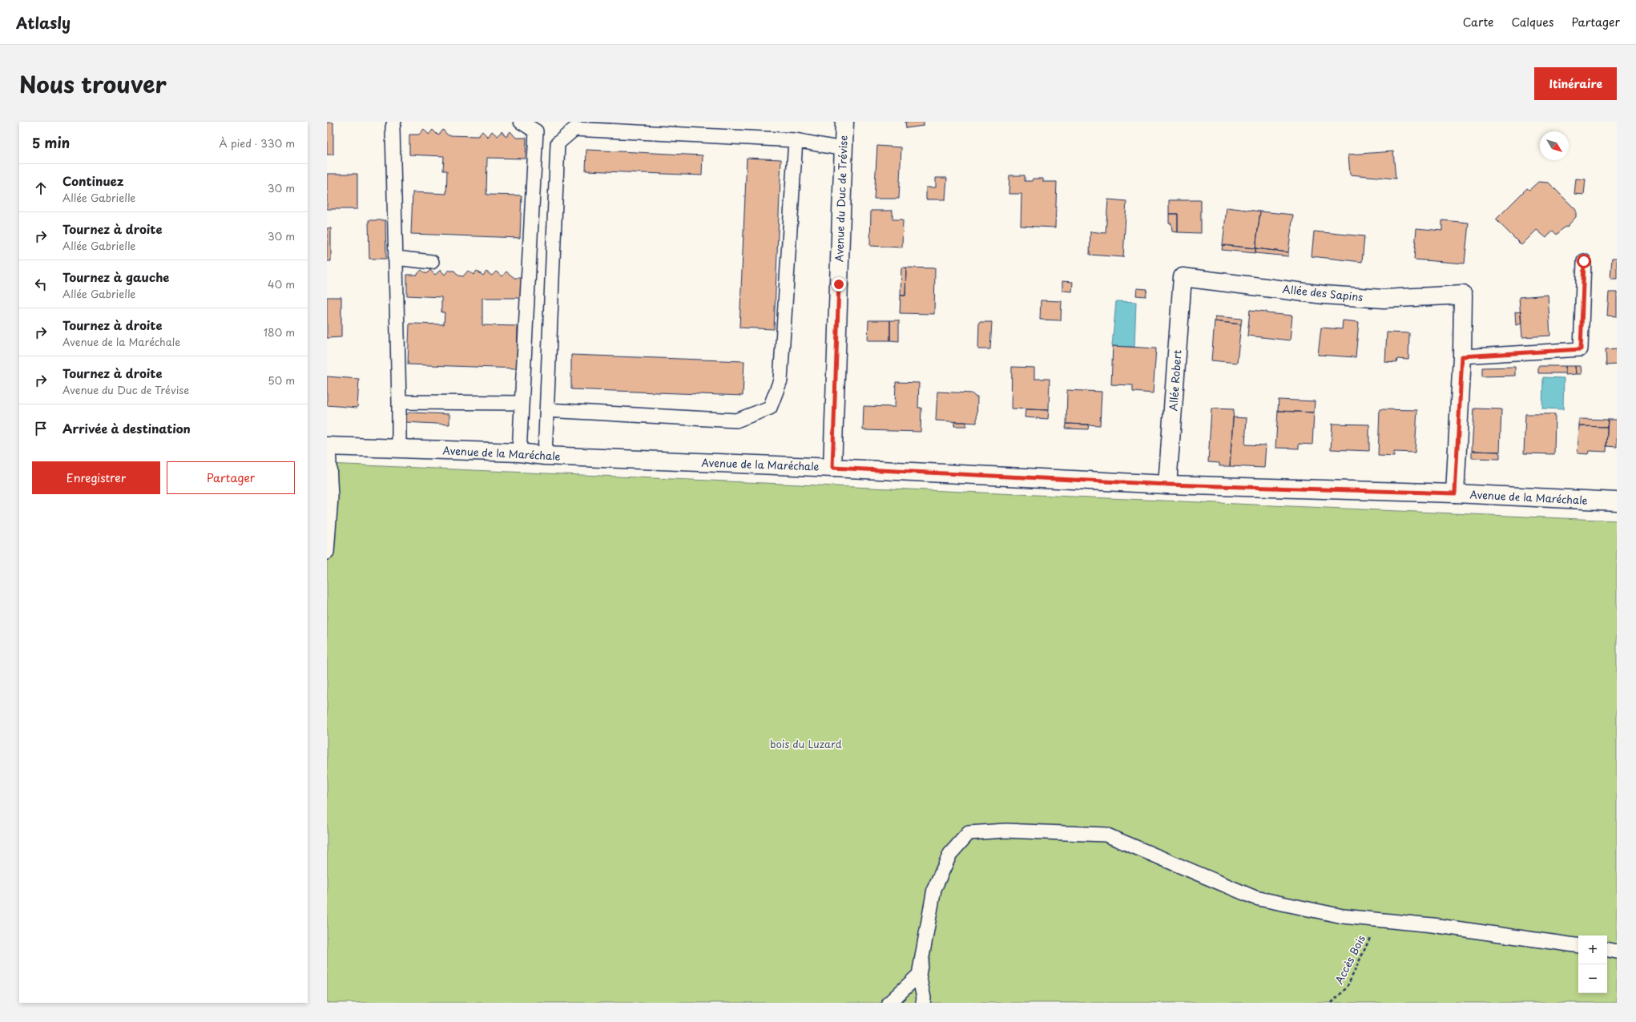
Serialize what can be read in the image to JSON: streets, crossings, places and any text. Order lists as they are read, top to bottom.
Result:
{
  "streets": {
    "street": [
      "Avenue du Duc de Trévise",
      "Allée des Sapins",
      "Allée Robert",
      "Avenue de la Maréchale"
    ],
    "path": ["Accès Bois"]
  },
  "crossings": [
    ["Avenue du Duc de Trévise", "Avenue de la Maréchale"],
    ["Allée des Sapins", "Allée Robert"],
    ["Allée Robert", "Avenue de la Maréchale"]
  ],
  "parks": ["bois du Luzard"],
  "north": "bottom right",
  "page": {
    "header": "Atlasly",
    "nav": ["Carte", "Calques", "Partager"],
    "title": "Nous trouver",
    "buttons": [
      "Itinéraire",
      ["Enregistrer", "Partager"]
    ],
    "heading": ["5 min", "À pied · 330 m"],
    "list": [
      ["Continuez", "Allée Gabrielle", "30 m"],
      ["Tournez à droite", "Allée Gabrielle", "30 m"],
      ["Tournez à gauche", "Allée Gabrielle", "40 m"],
      ["Tournez à droite", "Avenue de la Maréchale", "180 m"],
      ["Tournez à droite", "Avenue du Duc de Trévise", "50 m"],
      "Arrivée à destination"
    ],
    "map_buttons": ["+", "−"]
  }
}
